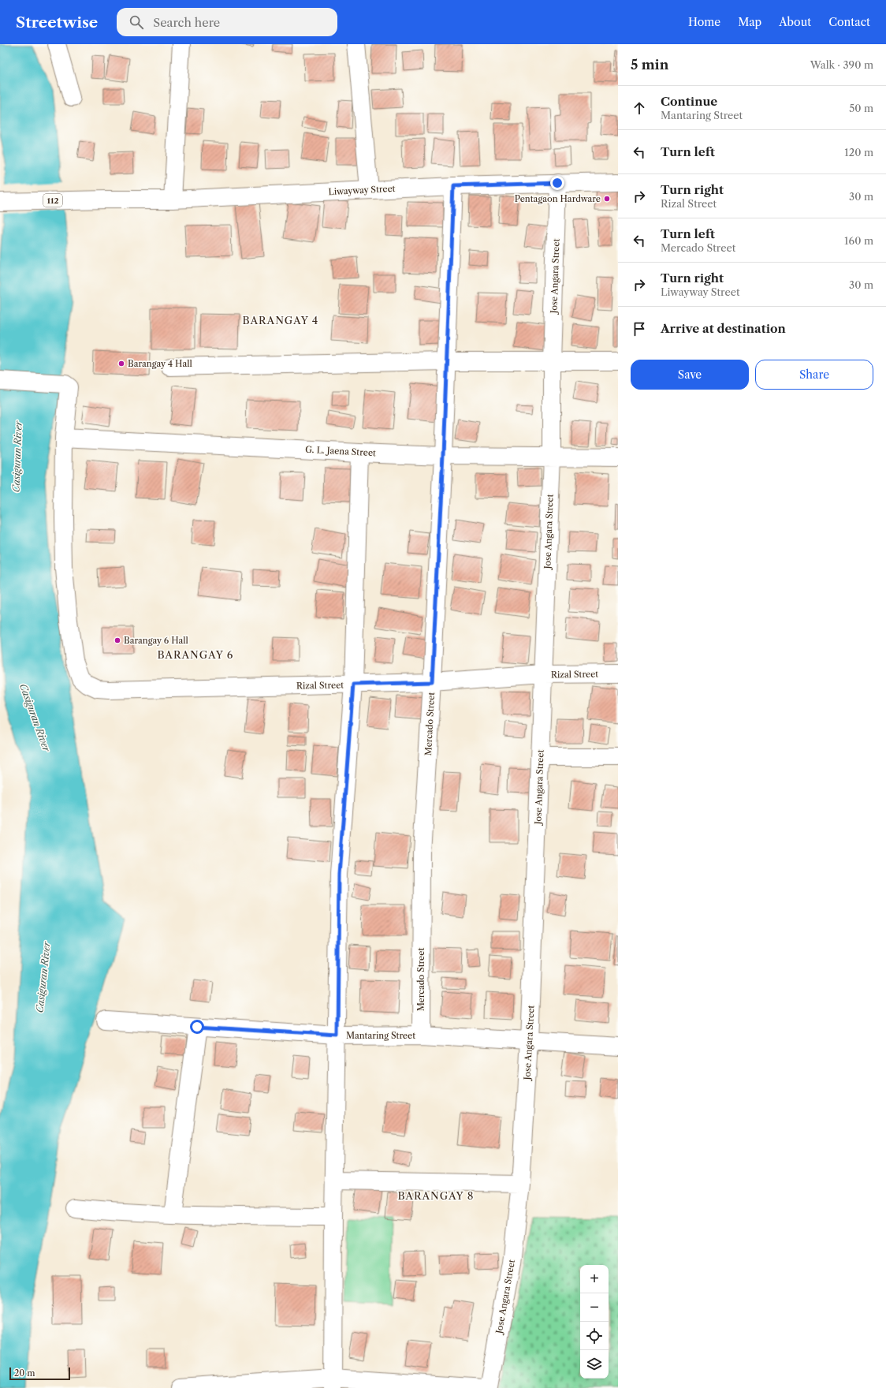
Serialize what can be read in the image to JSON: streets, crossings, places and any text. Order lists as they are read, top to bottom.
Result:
{
  "streets": {
    "street": [
      "Liwayway Street",
      "112",
      "Jose Angara Street",
      "G. L. Jaena Street",
      "Rizal Street",
      "Mercado Street",
      "Mantaring Street"
    ]
  },
  "crossings": [
    ["Liwayway Street", "Jose Angara Street"],
    ["Liwayway Street", "Mercado Street"],
    ["Jose Angara Street", "G. L. Jaena Street"],
    ["Jose Angara Street", "Rizal Street"],
    ["Jose Angara Street", "Mantaring Street"],
    ["G. L. Jaena Street", "Rizal Street"],
    ["G. L. Jaena Street", "Mercado Street"],
    ["Rizal Street", "Mercado Street"],
    ["Mercado Street", "Mantaring Street"]
  ],
  "districts": ["BARANGAY 4", "BARANGAY 6", "BARANGAY 8"],
  "water": ["Casiguran River"],
  "places": ["Pentagaon Hardware", "Barangay 4 Hall", "Barangay 6 Hall"],
  "scale_bar": "20 m",
  "page": {
    "header": "Streetwise",
    "search": "Search here",
    "nav": [
      "Home",
      "Map",
      "About",
      "Contact"
    ],
    "heading": ["5 min", "Walk · 390 m"],
    "list": [
      ["Continue", "Mantaring Street", "50 m"],
      ["Turn left", "120 m"],
      ["Turn right", "Rizal Street", "30 m"],
      ["Turn left", "Mercado Street", "160 m"],
      ["Turn right", "Liwayway Street", "30 m"],
      "Arrive at destination"
    ],
    "buttons": ["Save", "Share"],
    "map_buttons": ["+", "−"],
    "scale": "20 m"
  }
}
